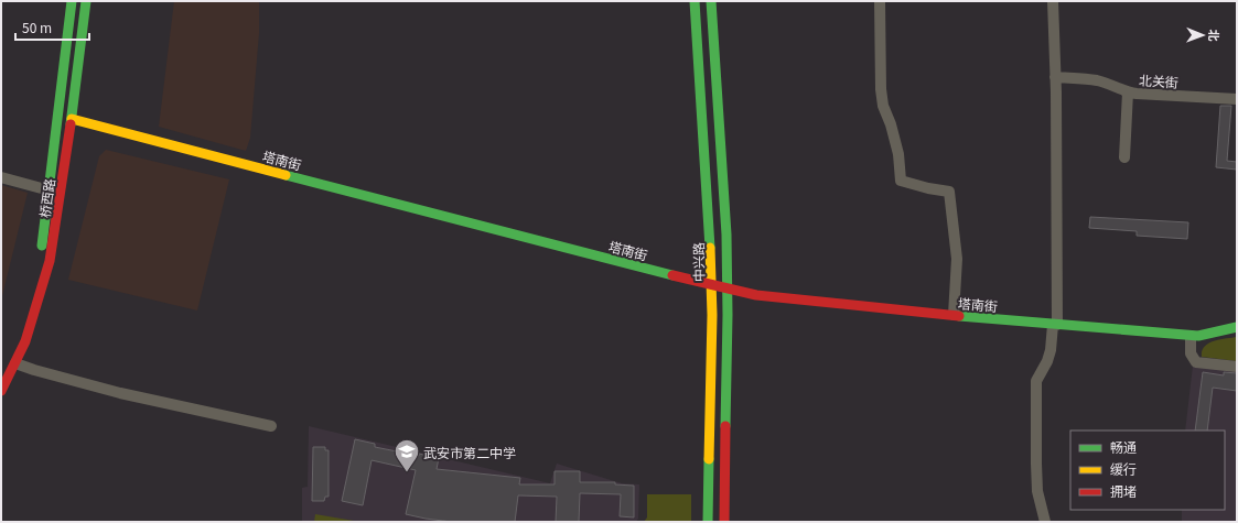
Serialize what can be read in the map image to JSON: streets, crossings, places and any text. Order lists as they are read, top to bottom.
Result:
{
  "streets": {
    "main road": ["塔南街", "桥西路", "中兴路"],
    "street": ["北关街"]
  },
  "crossings": [
    ["塔南街", "桥西路"],
    ["塔南街", "中兴路"]
  ],
  "places": {
    "school or university": ["武安市第二中学"]
  },
  "legend": ["畅通", "缓行", "拥堵"],
  "scale_bar": "50 m",
  "north": "right"
}
